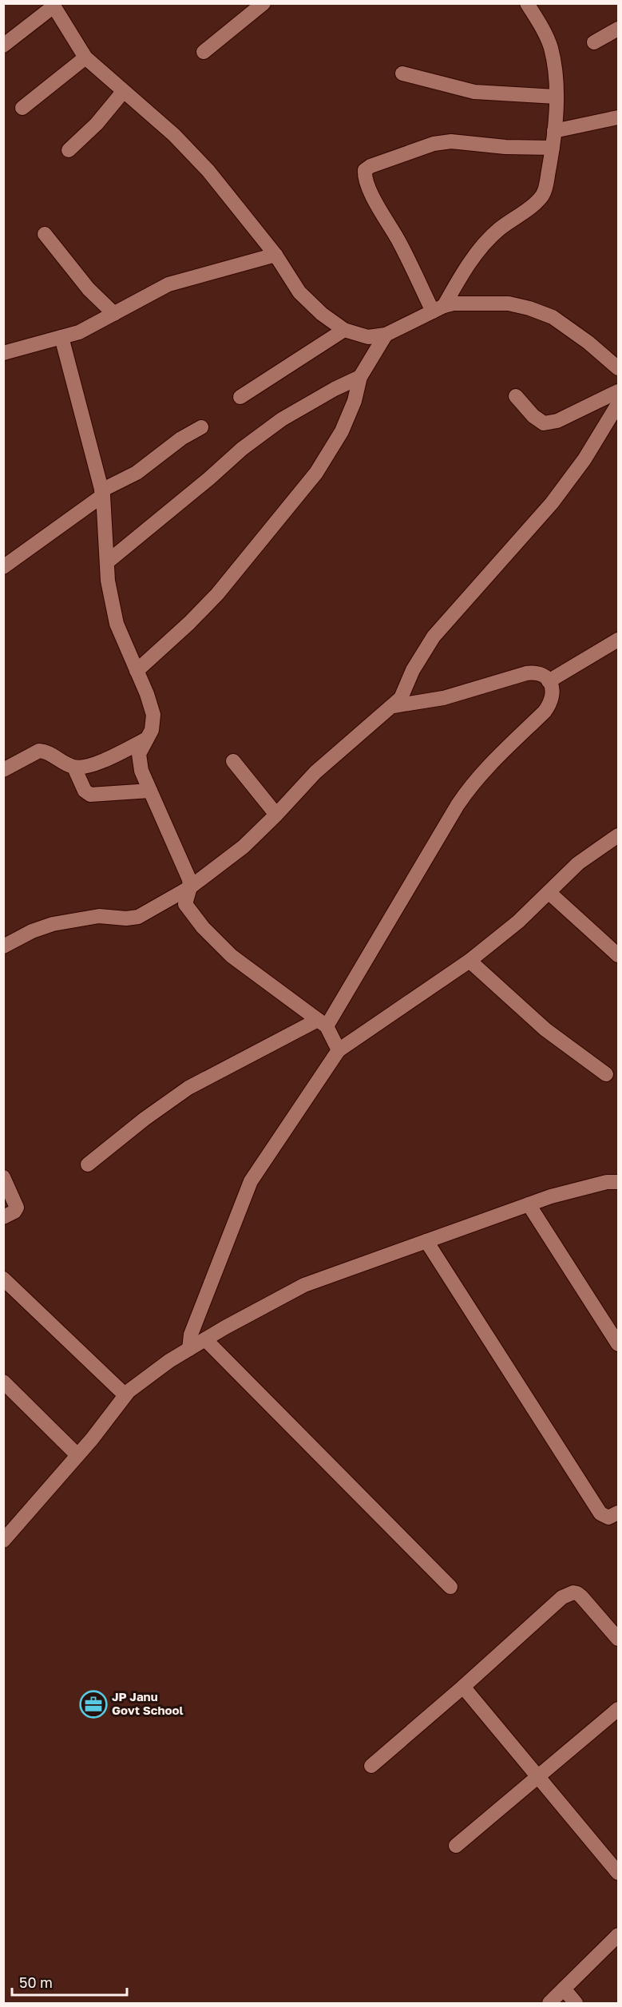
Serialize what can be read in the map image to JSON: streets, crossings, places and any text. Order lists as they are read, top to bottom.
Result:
{
  "places": {
    "office": ["JP Janu Govt School"]
  },
  "scale_bar": "50 m"
}
